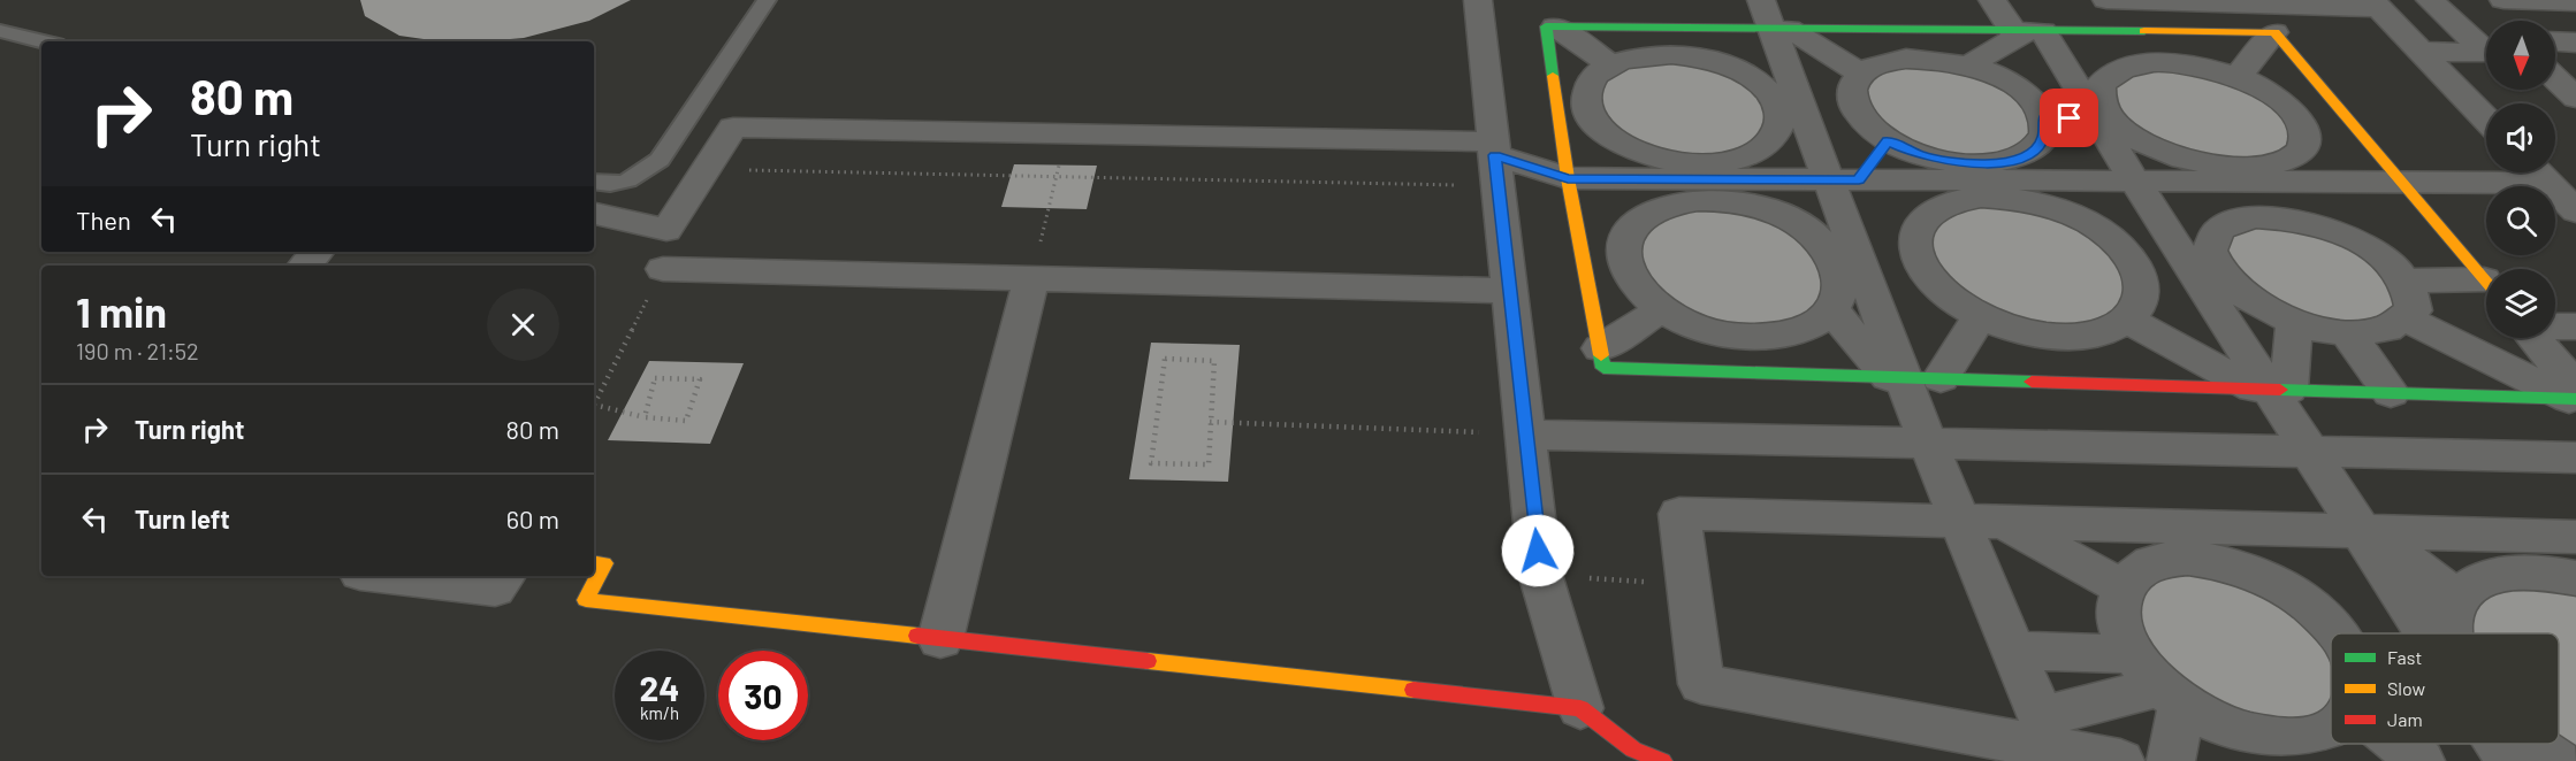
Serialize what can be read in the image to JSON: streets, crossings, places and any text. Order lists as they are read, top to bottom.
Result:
{
  "legend": ["Fast", "Slow", "Jam"],
  "north": "bottom",
  "page": {
    "turn": ["80 m", "Turn right"],
    "then": "Then",
    "heading": ["1 min", "190 m · 21:52"],
    "list": [
      {
        "name": "Turn right",
        "value": "80 m"
      },
      {
        "name": "Turn left",
        "value": "60 m"
      }
    ],
    "speed": "24 km/h",
    "limit": "30"
  }
}
